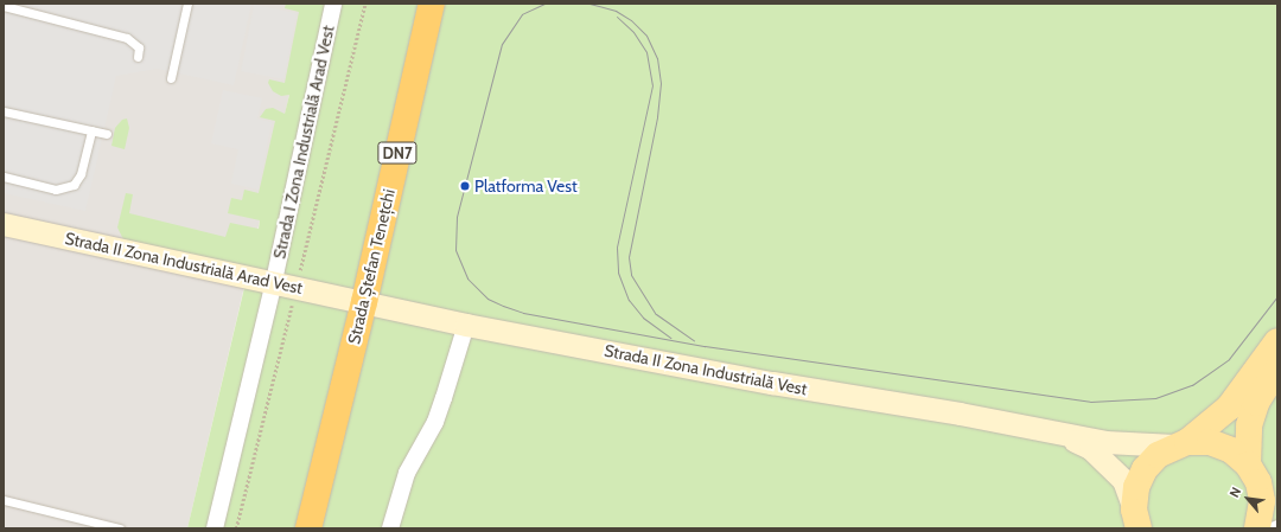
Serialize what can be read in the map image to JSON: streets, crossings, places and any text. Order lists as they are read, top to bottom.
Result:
{
  "streets": {
    "highway": ["DN7", "Strada Ștefan Tenețchi"],
    "street": ["Strada I Zona Industrială Arad Vest", "Strada II Zona Industrială Arad Vest", "Strada II Zona Industrială Vest"]
  },
  "crossings": [
    ["Strada I Zona Industrială Arad Vest", "Strada II Zona Industrială Arad Vest"],
    ["Strada II Zona Industrială Arad Vest", "Strada Ștefan Tenețchi"],
    ["Strada II Zona Industrială Arad Vest", "Strada II Zona Industrială Vest"],
    ["Strada Ștefan Tenețchi", "Strada II Zona Industrială Vest"]
  ],
  "places": ["Platforma Vest"],
  "north": "top left"
}
